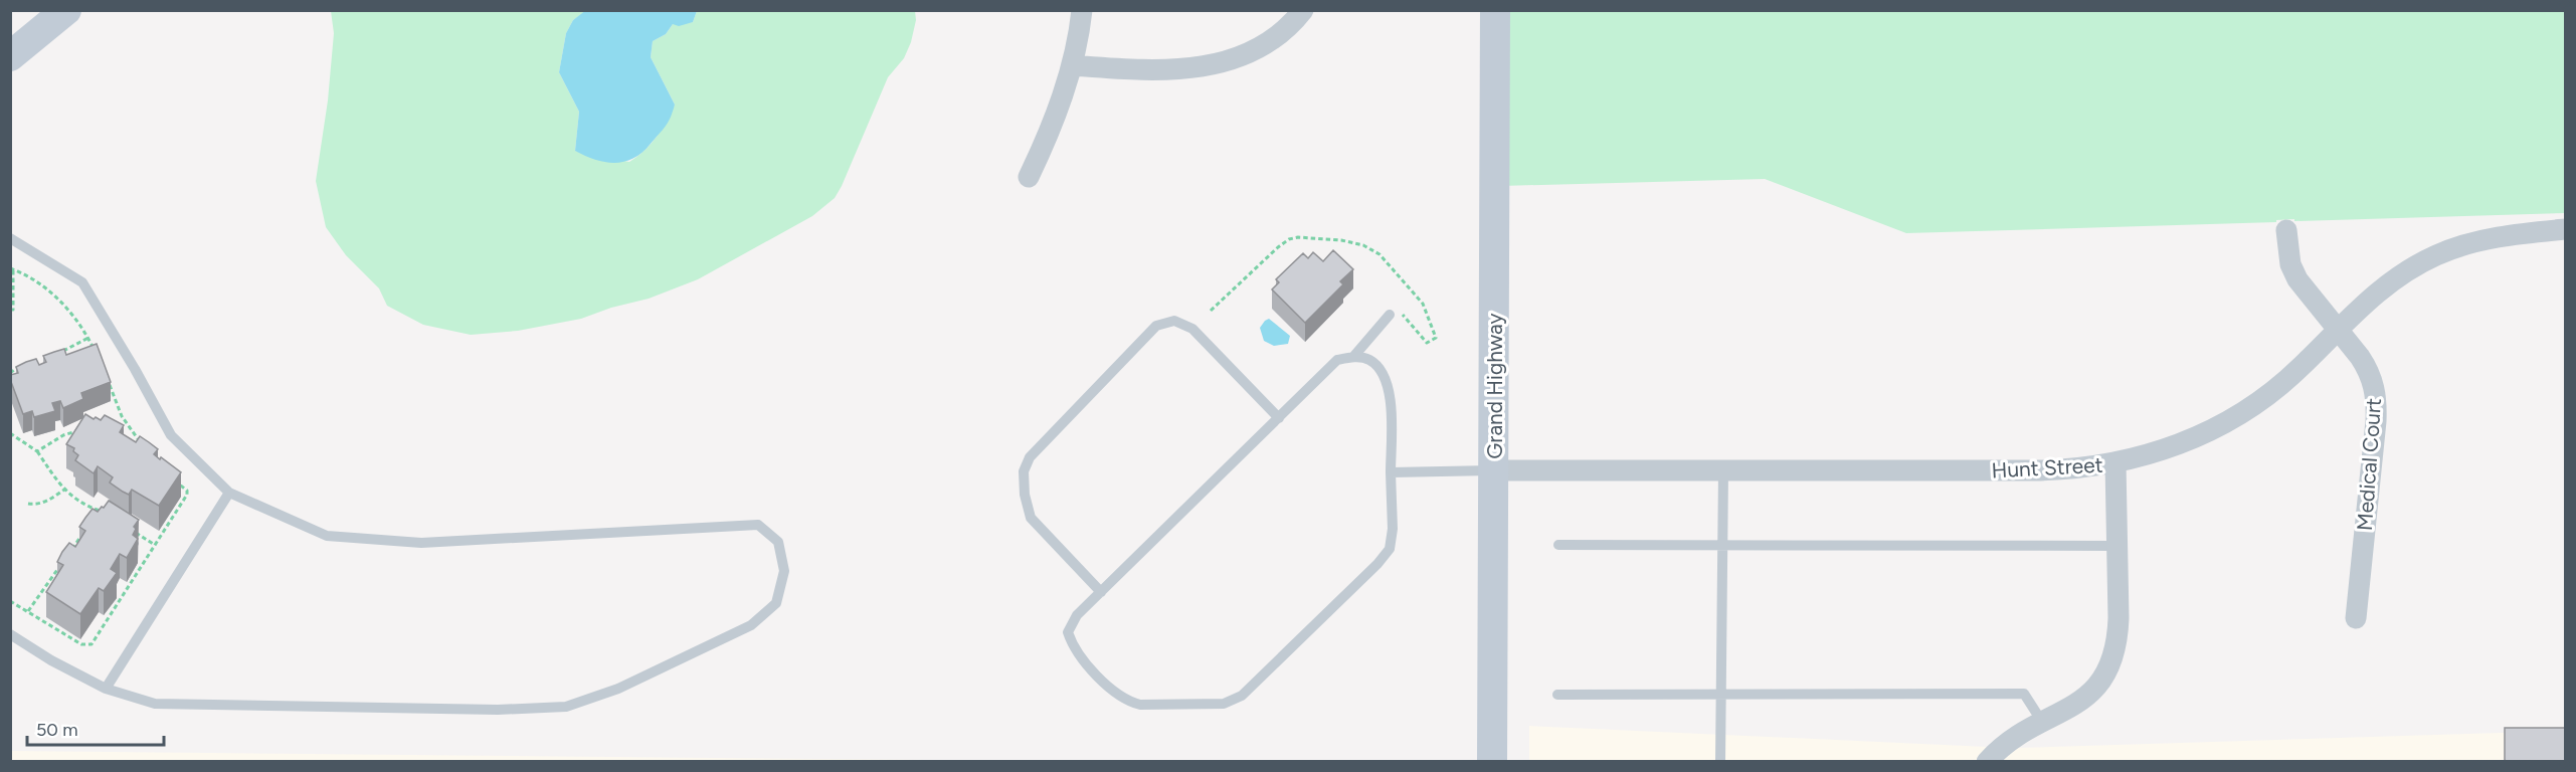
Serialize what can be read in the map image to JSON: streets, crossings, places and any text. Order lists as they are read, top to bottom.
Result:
{
  "streets": {
    "street": ["Grand Highway", "Medical Court", "Hunt Street"]
  },
  "crossings": [
    ["Grand Highway", "Hunt Street"],
    ["Medical Court", "Hunt Street"]
  ],
  "scale_bar": "50 m"
}
